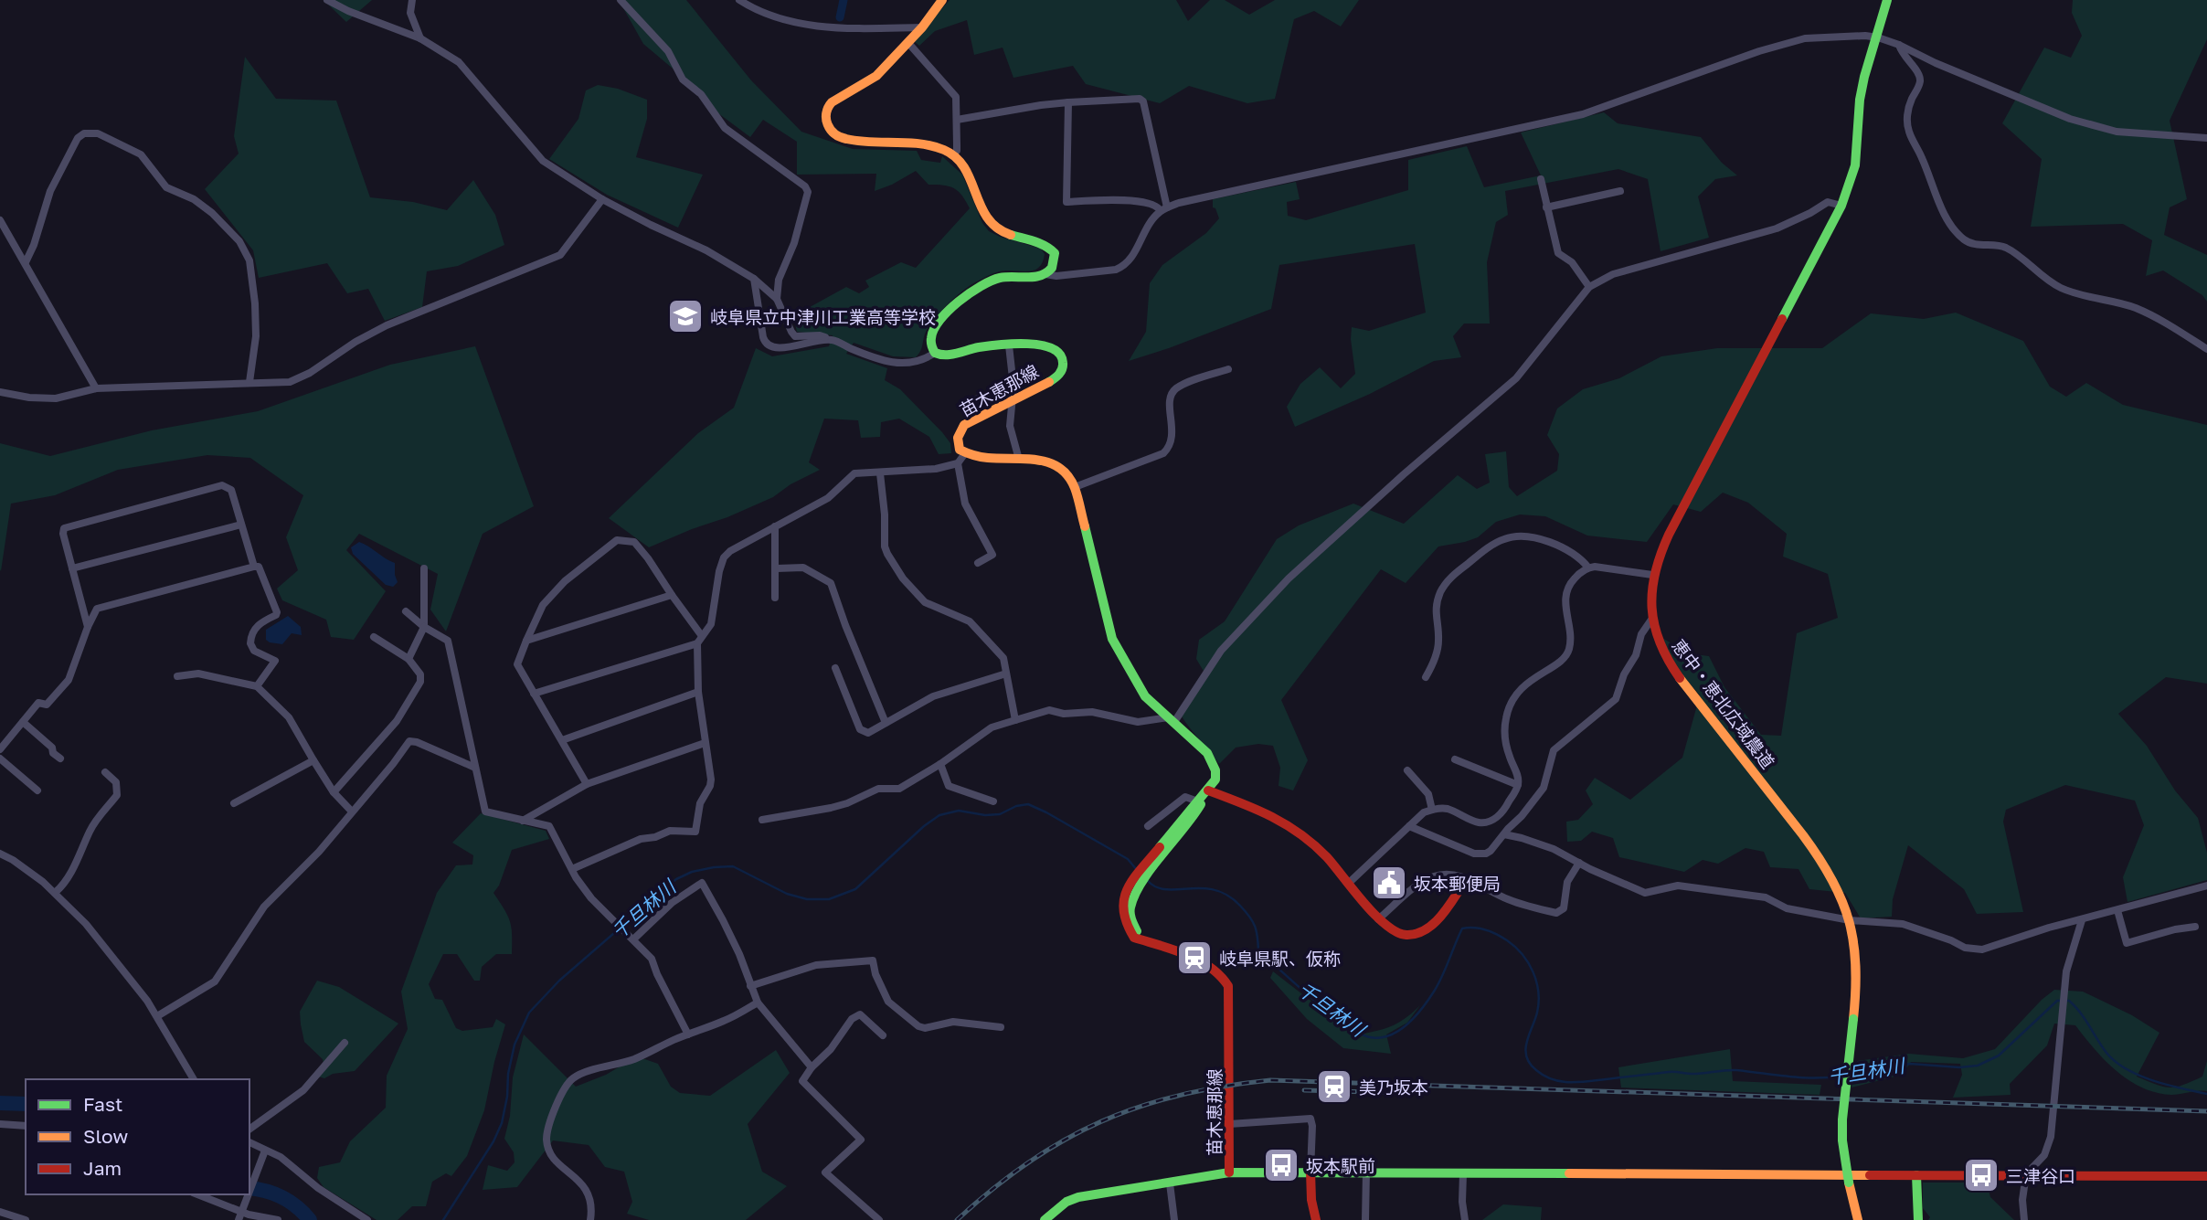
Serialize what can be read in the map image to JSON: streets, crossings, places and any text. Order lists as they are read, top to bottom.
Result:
{
  "streets": {
    "street": ["苗木恵那線", "恵中・恵北広域農道"]
  },
  "water": ["千旦林川"],
  "places": {
    "school or university": ["岐阜県立中津川工業高等学校"],
    "public building": ["坂本郵便局"],
    "station": ["岐阜県駅、仮称", "美乃坂本"],
    "bus stop": ["坂本駅前", "三津谷口"]
  },
  "legend": ["Fast", "Slow", "Jam"]
}
